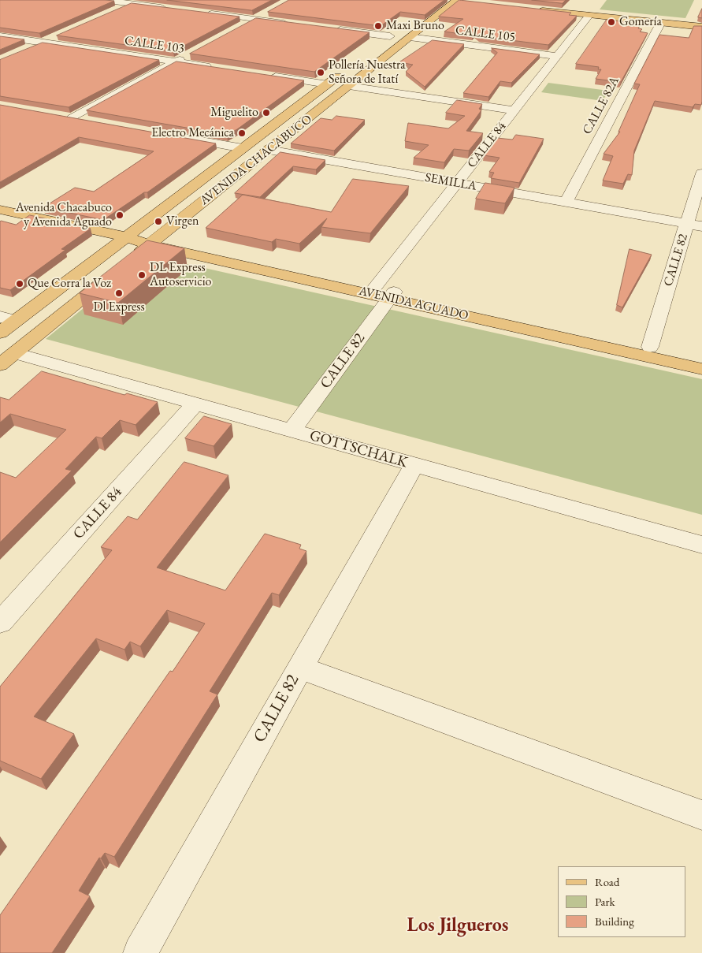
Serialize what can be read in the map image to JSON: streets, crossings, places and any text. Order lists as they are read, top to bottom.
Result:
{
  "streets": {
    "main road": ["AVENIDA CHACABUCO", "AVENIDA AGUADO"],
    "street": [
      "CALLE 105",
      "CALLE 103",
      "CALLE 82A",
      "CALLE 84",
      "SEMILLA",
      "CALLE 82",
      "GOTTSCHALK"
    ]
  },
  "crossings": [
    ["CALLE 105", "CALLE 84"],
    ["CALLE 105", "AVENIDA CHACABUCO"],
    ["CALLE 82A", "SEMILLA"],
    ["CALLE 84", "SEMILLA"],
    ["CALLE 84", "CALLE 82"],
    ["CALLE 84", "AVENIDA AGUADO"],
    ["CALLE 84", "GOTTSCHALK"],
    ["AVENIDA CHACABUCO", "SEMILLA"],
    ["AVENIDA CHACABUCO", "AVENIDA AGUADO"],
    ["SEMILLA", "CALLE 82"],
    ["CALLE 82", "AVENIDA AGUADO"],
    ["CALLE 82", "GOTTSCHALK"]
  ],
  "districts": ["Los Jilgueros"],
  "places": [
    "Gomería",
    "Maxi Bruno",
    "Pollería Nuestra Señora de Itatí",
    "Miguelito",
    "Electro Mecánica",
    "Avenida Chacabuco y Avenida Aguado",
    "Virgen",
    "DL Express Autoservicio",
    "Que Corra la Voz",
    "Dl Express"
  ],
  "legend": ["Road", "Park", "Building"]
}
